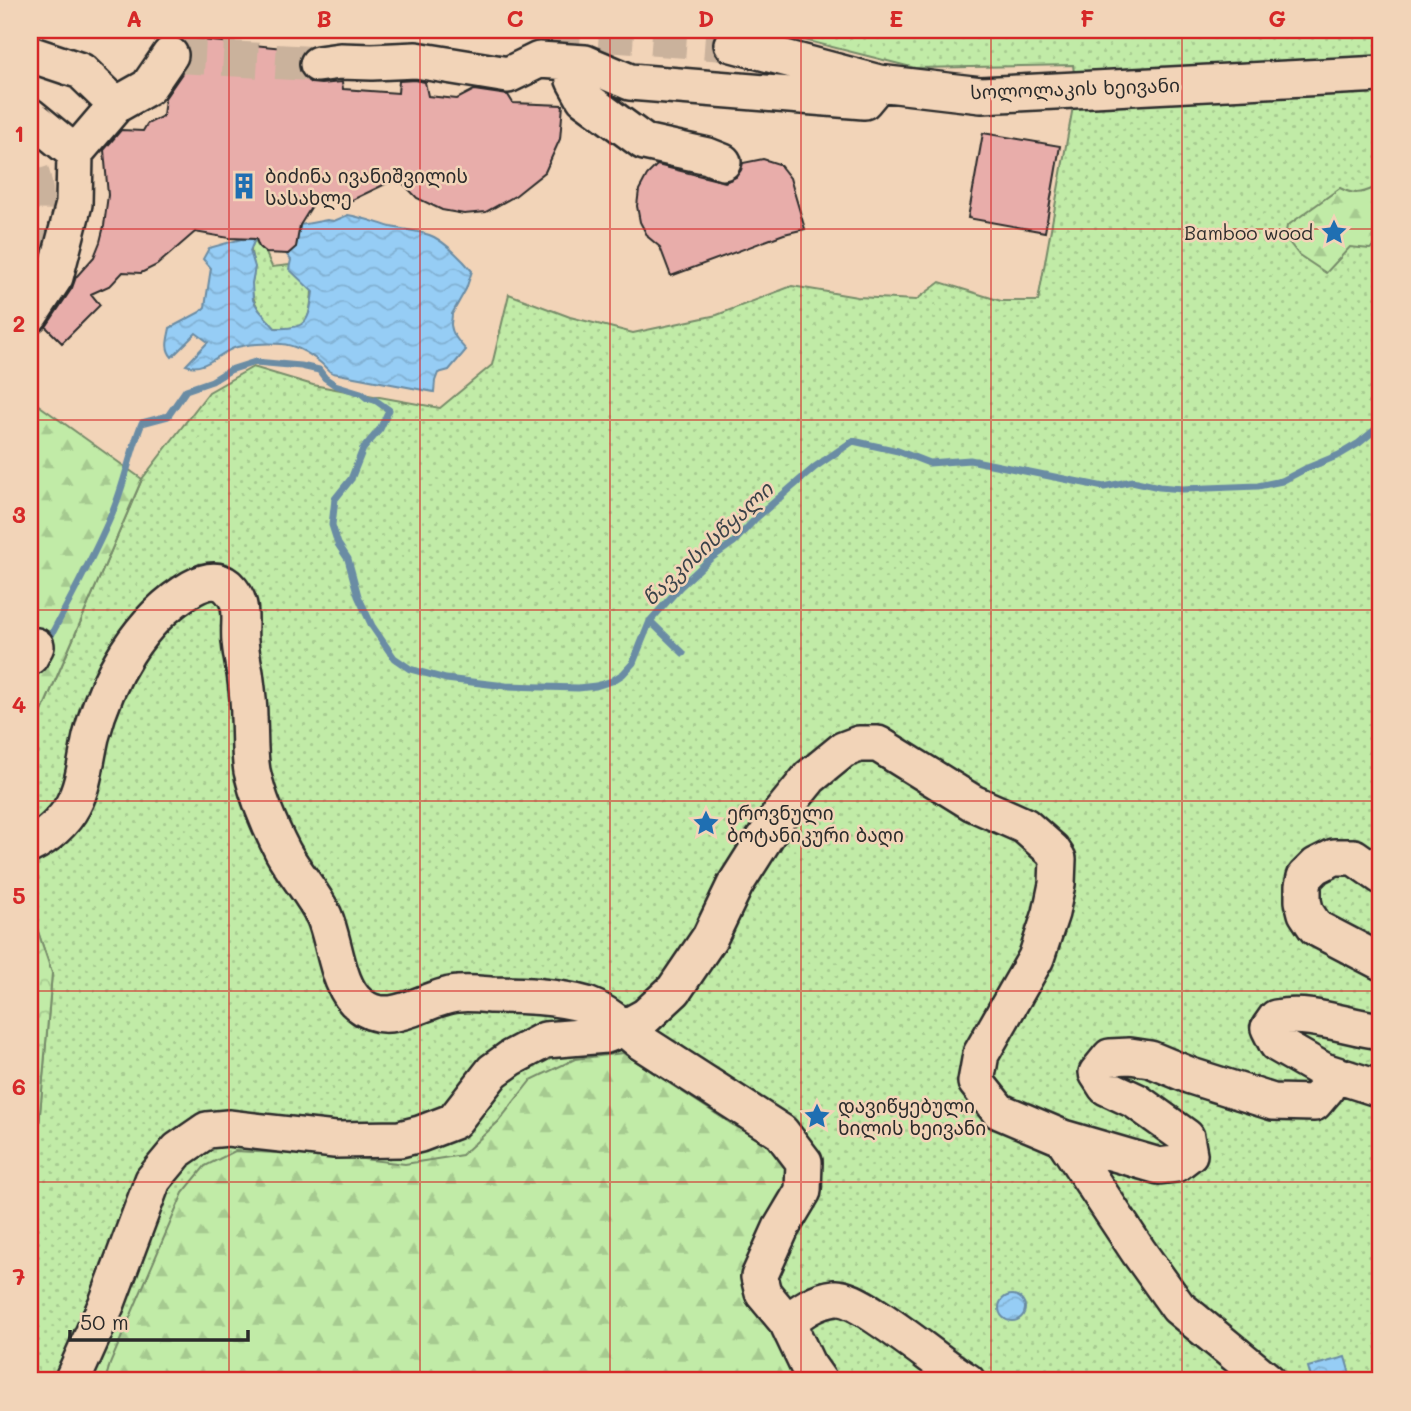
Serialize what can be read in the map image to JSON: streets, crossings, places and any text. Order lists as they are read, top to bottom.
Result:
{
  "streets": {
    "street": ["სოლოლაკის ხეივანი"]
  },
  "water": ["წავკისისწყალი"],
  "places": {
    "building": ["ბიძინა ივანიშვილის სასახლე"],
    "place": ["Bamboo wood", "ეროვნული ბოტანიკური ბაღი", "დავიწყებული ხილის ხეივანი"]
  },
  "scale_bar": "50 m",
  "grid": {
    "columns": [
      "A",
      "B",
      "C",
      "D",
      "E",
      "F",
      "G"
    ],
    "rows": [
      "1",
      "2",
      "3",
      "4",
      "5",
      "6",
      "7"
    ]
  }
}
